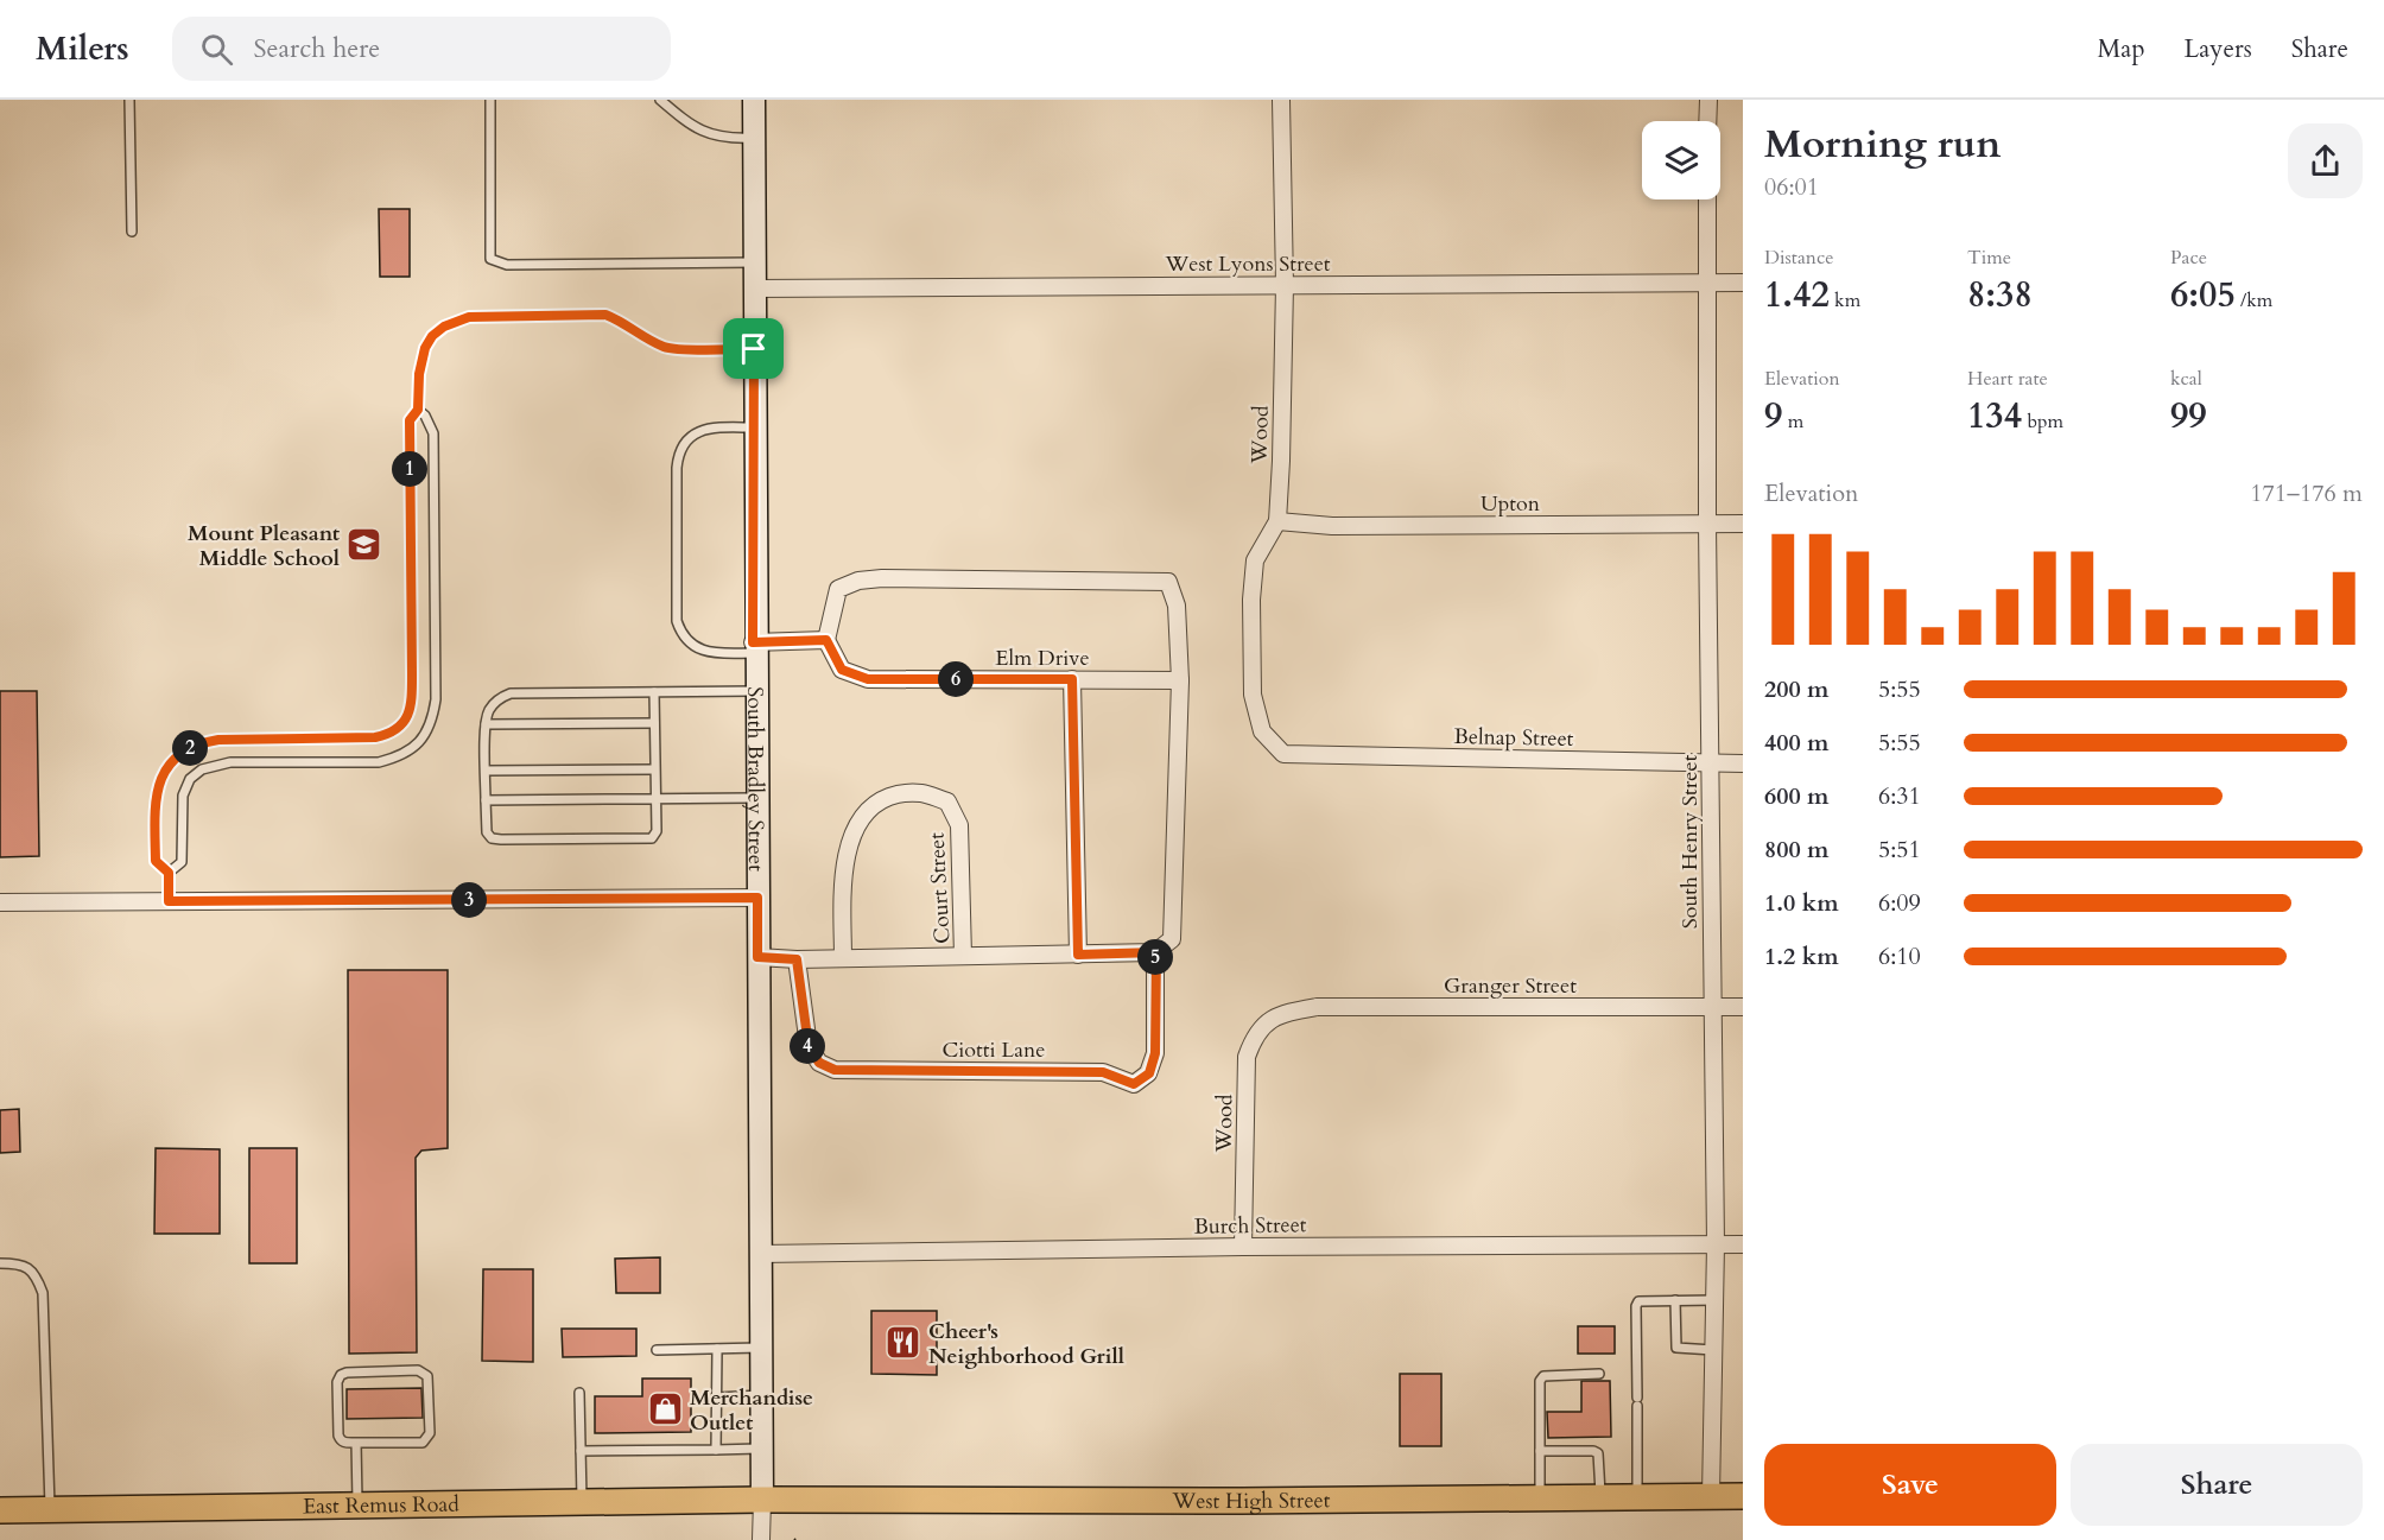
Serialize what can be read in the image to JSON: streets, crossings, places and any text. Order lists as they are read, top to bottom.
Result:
{
  "streets": {
    "main road": ["West High Street", "East Remus Road"],
    "street": [
      "West Lyons Street",
      "Wood",
      "Upton",
      "Elm Drive",
      "Belnap Street",
      "South Bradley Street",
      "South Henry Street",
      "Court Street",
      "Granger Street",
      "Ciotti Lane",
      "Burch Street"
    ]
  },
  "crossings": [
    ["West Lyons Street", "Wood"],
    ["West Lyons Street", "South Bradley Street"],
    ["West Lyons Street", "South Henry Street"],
    ["Wood", "Upton"],
    ["Wood", "Belnap Street"],
    ["Wood", "Granger Street"],
    ["Wood", "Burch Street"],
    ["Upton", "South Henry Street"],
    ["Belnap Street", "South Henry Street"],
    ["South Bradley Street", "Burch Street"],
    ["South Bradley Street", "West High Street"],
    ["South Bradley Street", "East Remus Road"],
    ["South Henry Street", "Granger Street"],
    ["South Henry Street", "Burch Street"],
    ["South Henry Street", "West High Street"],
    ["West High Street", "East Remus Road"]
  ],
  "places": {
    "school or university": ["Mount Pleasant Middle School"],
    "restaurant": ["Cheer's Neighborhood Grill"],
    "shop": ["Merchandise Outlet"]
  },
  "page": {
    "header": "Milers",
    "search": "Search here",
    "nav": ["Map", "Layers", "Share"],
    "heading": ["Morning run", "06:01"],
    "stats": [
      ["Distance", "1.42 km"],
      ["Time", "8:38"],
      ["Pace", "6:05 /km"],
      ["Elevation", "9 m"],
      ["Heart rate", "134 bpm"],
      ["kcal", "99"]
    ],
    "pins": [
      "1",
      "6",
      "2",
      "3",
      "5",
      "4"
    ],
    "chart": ["Elevation", "171–176 m"],
    "list": [
      {
        "name": "200 m",
        "note": "5:55"
      },
      {
        "name": "400 m",
        "note": "5:55"
      },
      {
        "name": "600 m",
        "note": "6:31"
      },
      {
        "name": "800 m",
        "note": "5:51"
      },
      {
        "name": "1.0 km",
        "note": "6:09"
      },
      {
        "name": "1.2 km",
        "note": "6:10"
      }
    ],
    "buttons": ["Save", "Share"]
  }
}
